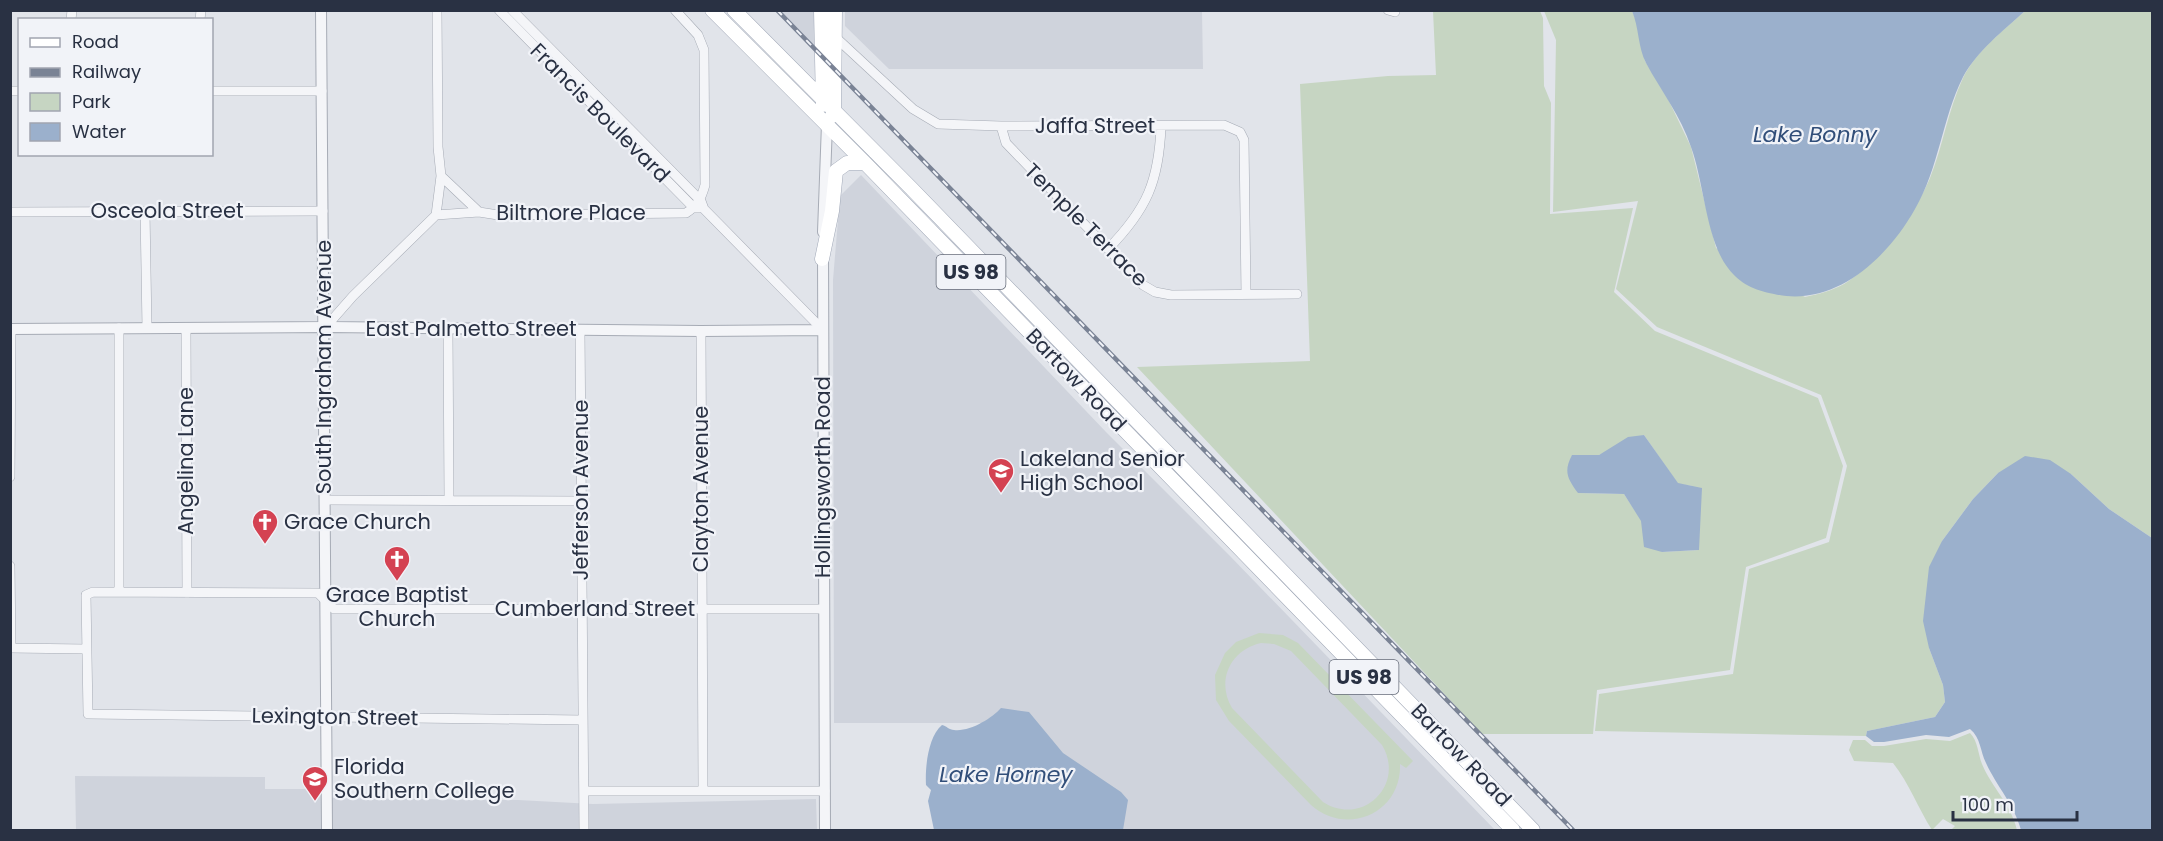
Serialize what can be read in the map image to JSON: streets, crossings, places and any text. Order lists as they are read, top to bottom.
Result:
{
  "streets": {
    "main road": ["US 98", "Bartow Road"],
    "street": [
      "Francis Boulevard",
      "Jaffa Street",
      "Osceola Street",
      "Biltmore Place",
      "Temple Terrace",
      "East Palmetto Street",
      "South Ingraham Avenue",
      "Angelina Lane",
      "Hollingsworth Road",
      "Clayton Avenue",
      "Jefferson Avenue",
      "Cumberland Street",
      "Lexington Street"
    ]
  },
  "crossings": [
    ["Francis Boulevard", "Biltmore Place"],
    ["Francis Boulevard", "East Palmetto Street"],
    ["Francis Boulevard", "Hollingsworth Road"],
    ["Jaffa Street", "Temple Terrace"],
    ["Osceola Street", "South Ingraham Avenue"],
    ["East Palmetto Street", "South Ingraham Avenue"],
    ["East Palmetto Street", "Angelina Lane"],
    ["East Palmetto Street", "Hollingsworth Road"],
    ["East Palmetto Street", "Clayton Avenue"],
    ["East Palmetto Street", "Jefferson Avenue"],
    ["South Ingraham Avenue", "Cumberland Street"],
    ["South Ingraham Avenue", "Lexington Street"],
    ["Bartow Road", "Hollingsworth Road"],
    ["Angelina Lane", "Cumberland Street"],
    ["Hollingsworth Road", "Cumberland Street"],
    ["Clayton Avenue", "Cumberland Street"],
    ["Jefferson Avenue", "Cumberland Street"],
    ["Jefferson Avenue", "Lexington Street"],
    ["Cumberland Street", "Lexington Street"]
  ],
  "water": ["Lake Bonny", "Lake Horney"],
  "places": {
    "school or university": ["Lakeland Senior High School", "Florida Southern College"],
    "church": ["Grace Church", "Grace Baptist Church"]
  },
  "legend": [
    "Road",
    "Railway",
    "Park",
    "Water"
  ],
  "scale_bar": "100 m"
}
